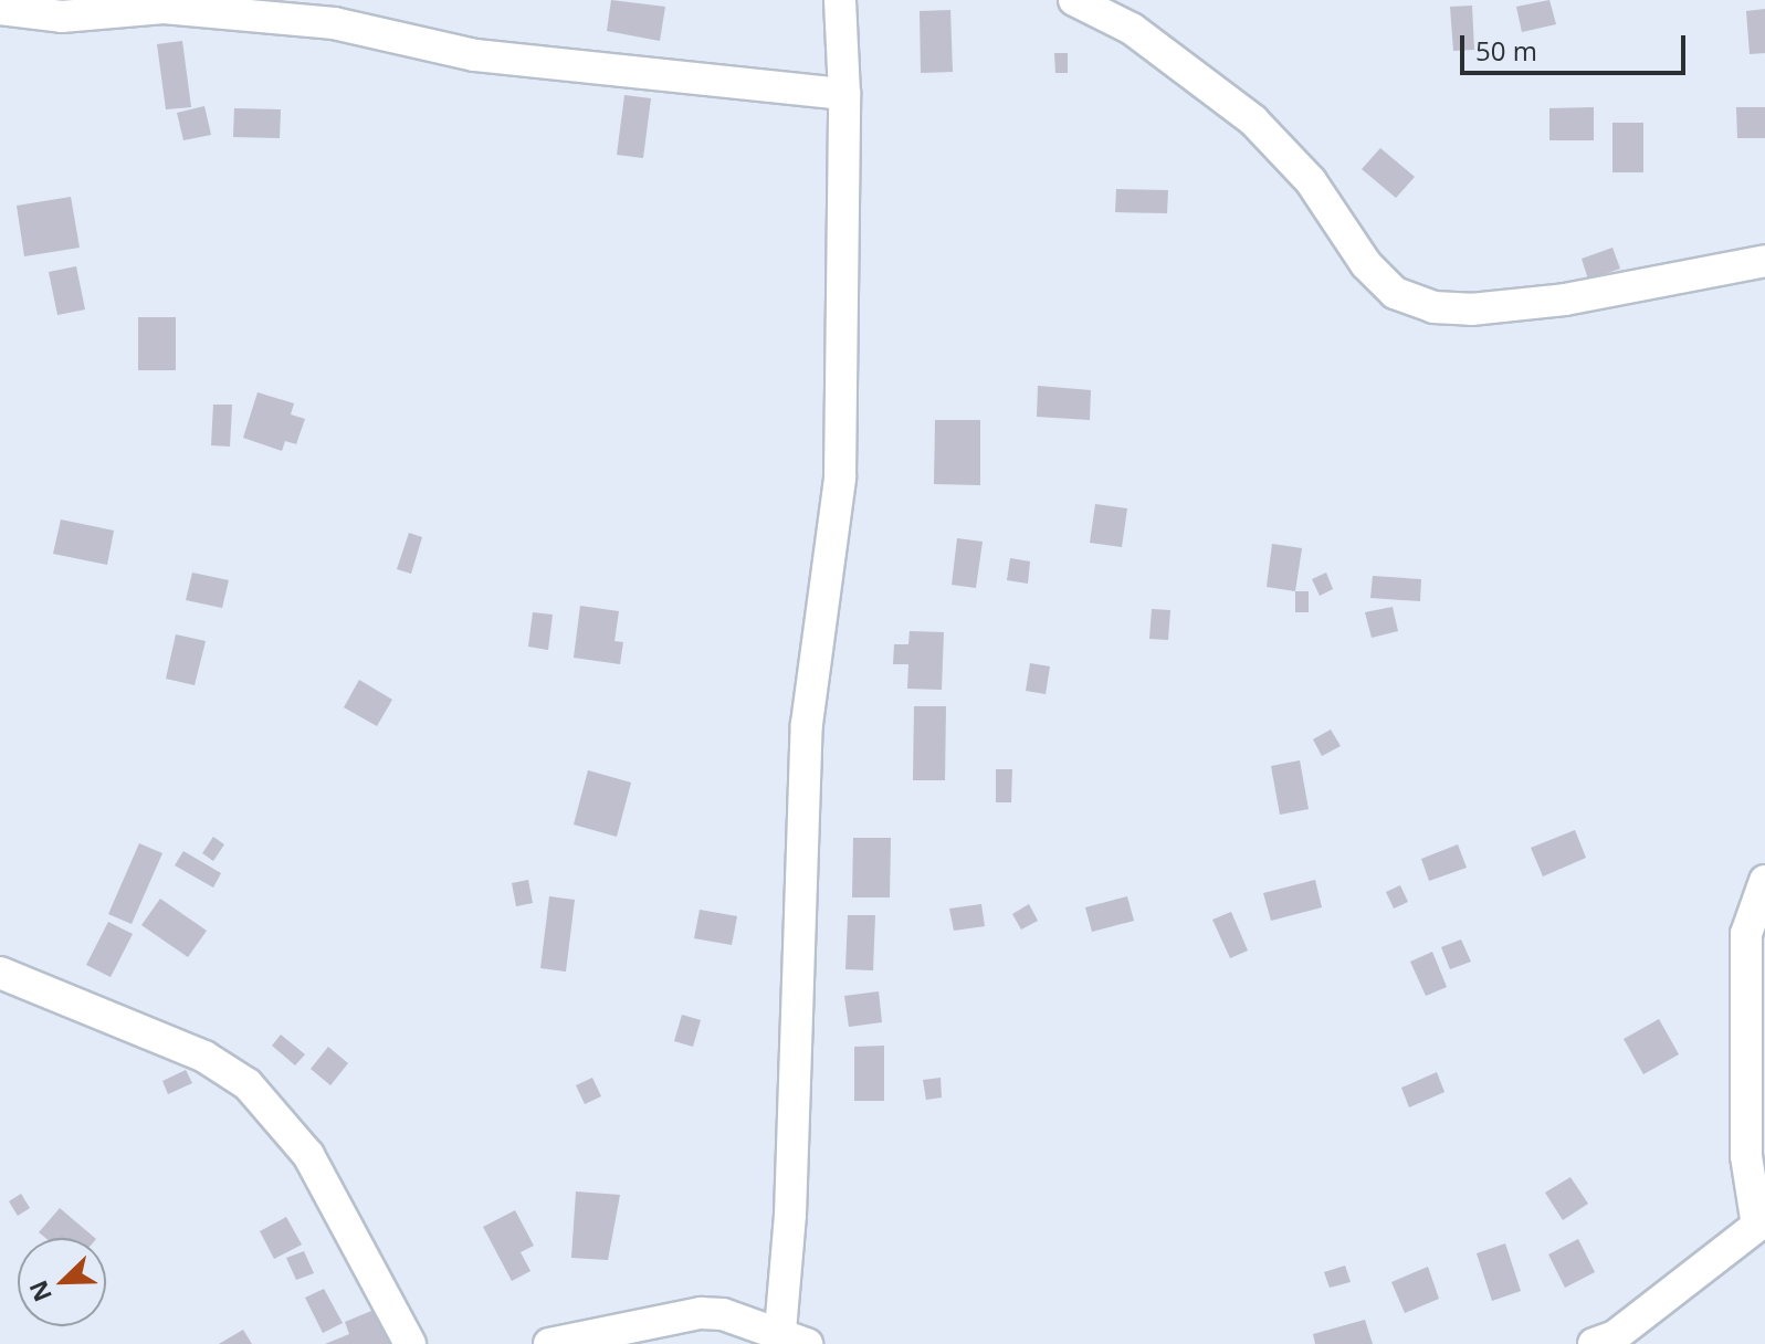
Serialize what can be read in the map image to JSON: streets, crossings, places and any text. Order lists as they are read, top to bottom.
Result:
{
  "scale_bar": "50 m",
  "north": "bottom left"
}
